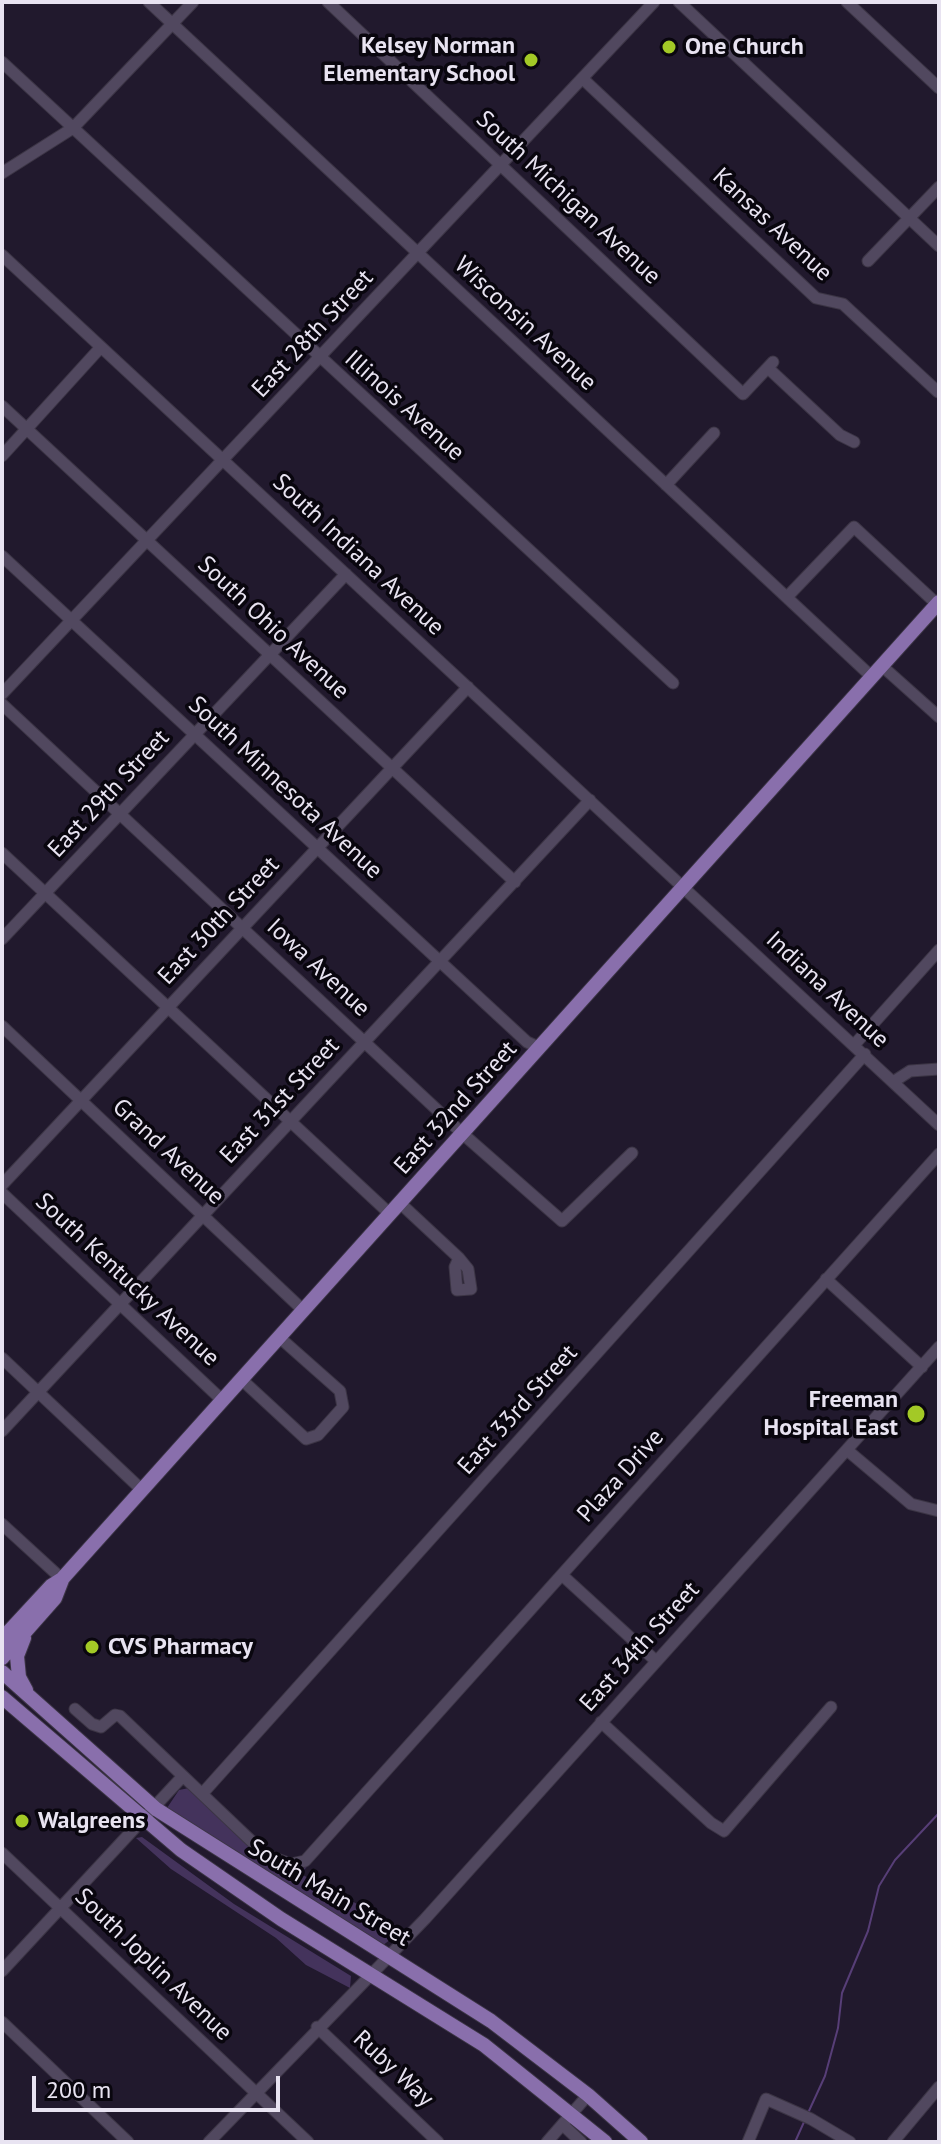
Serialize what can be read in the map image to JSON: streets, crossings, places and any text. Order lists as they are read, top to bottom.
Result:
{
  "streets": {
    "main road": ["East 32nd Street", "South Main Street"],
    "street": [
      "South Michigan Avenue",
      "Kansas Avenue",
      "Wisconsin Avenue",
      "East 28th Street",
      "Illinois Avenue",
      "South Indiana Avenue",
      "South Ohio Avenue",
      "South Minnesota Avenue",
      "East 29th Street",
      "East 30th Street",
      "Iowa Avenue",
      "Indiana Avenue",
      "East 31st Street",
      "Grand Avenue",
      "South Kentucky Avenue",
      "East 33rd Street",
      "Plaza Drive",
      "East 34th Street",
      "South Joplin Avenue",
      "Ruby Way"
    ]
  },
  "crossings": [
    ["South Michigan Avenue", "East 28th Street"],
    ["Kansas Avenue", "East 28th Street"],
    ["Wisconsin Avenue", "East 28th Street"],
    ["Wisconsin Avenue", "East 32nd Street"],
    ["East 28th Street", "Illinois Avenue"],
    ["East 28th Street", "South Indiana Avenue"],
    ["East 28th Street", "South Ohio Avenue"],
    ["East 28th Street", "South Minnesota Avenue"],
    ["South Indiana Avenue", "East 29th Street"],
    ["South Indiana Avenue", "East 30th Street"],
    ["South Indiana Avenue", "Indiana Avenue"],
    ["South Indiana Avenue", "East 31st Street"],
    ["South Indiana Avenue", "East 32nd Street"],
    ["South Ohio Avenue", "East 29th Street"],
    ["South Ohio Avenue", "East 30th Street"],
    ["South Ohio Avenue", "East 31st Street"],
    ["South Minnesota Avenue", "East 29th Street"],
    ["South Minnesota Avenue", "East 30th Street"],
    ["South Minnesota Avenue", "East 31st Street"],
    ["South Minnesota Avenue", "East 32nd Street"],
    ["East 29th Street", "Iowa Avenue"],
    ["East 30th Street", "Iowa Avenue"],
    ["East 30th Street", "Grand Avenue"],
    ["Iowa Avenue", "East 31st Street"],
    ["Iowa Avenue", "East 32nd Street"],
    ["Indiana Avenue", "East 32nd Street"],
    ["Indiana Avenue", "East 33rd Street"],
    ["East 31st Street", "Grand Avenue"],
    ["East 31st Street", "South Kentucky Avenue"],
    ["East 32nd Street", "Grand Avenue"],
    ["East 32nd Street", "South Kentucky Avenue"],
    ["East 33rd Street", "Plaza Drive"],
    ["East 34th Street", "South Main Street"],
    ["East 34th Street", "South Joplin Avenue"],
    ["East 34th Street", "Ruby Way"]
  ],
  "places": [
    "One Church",
    "Kelsey Norman Elementary School",
    "Freeman Hospital East",
    "CVS Pharmacy",
    "Walgreens"
  ],
  "scale_bar": "200 m"
}
